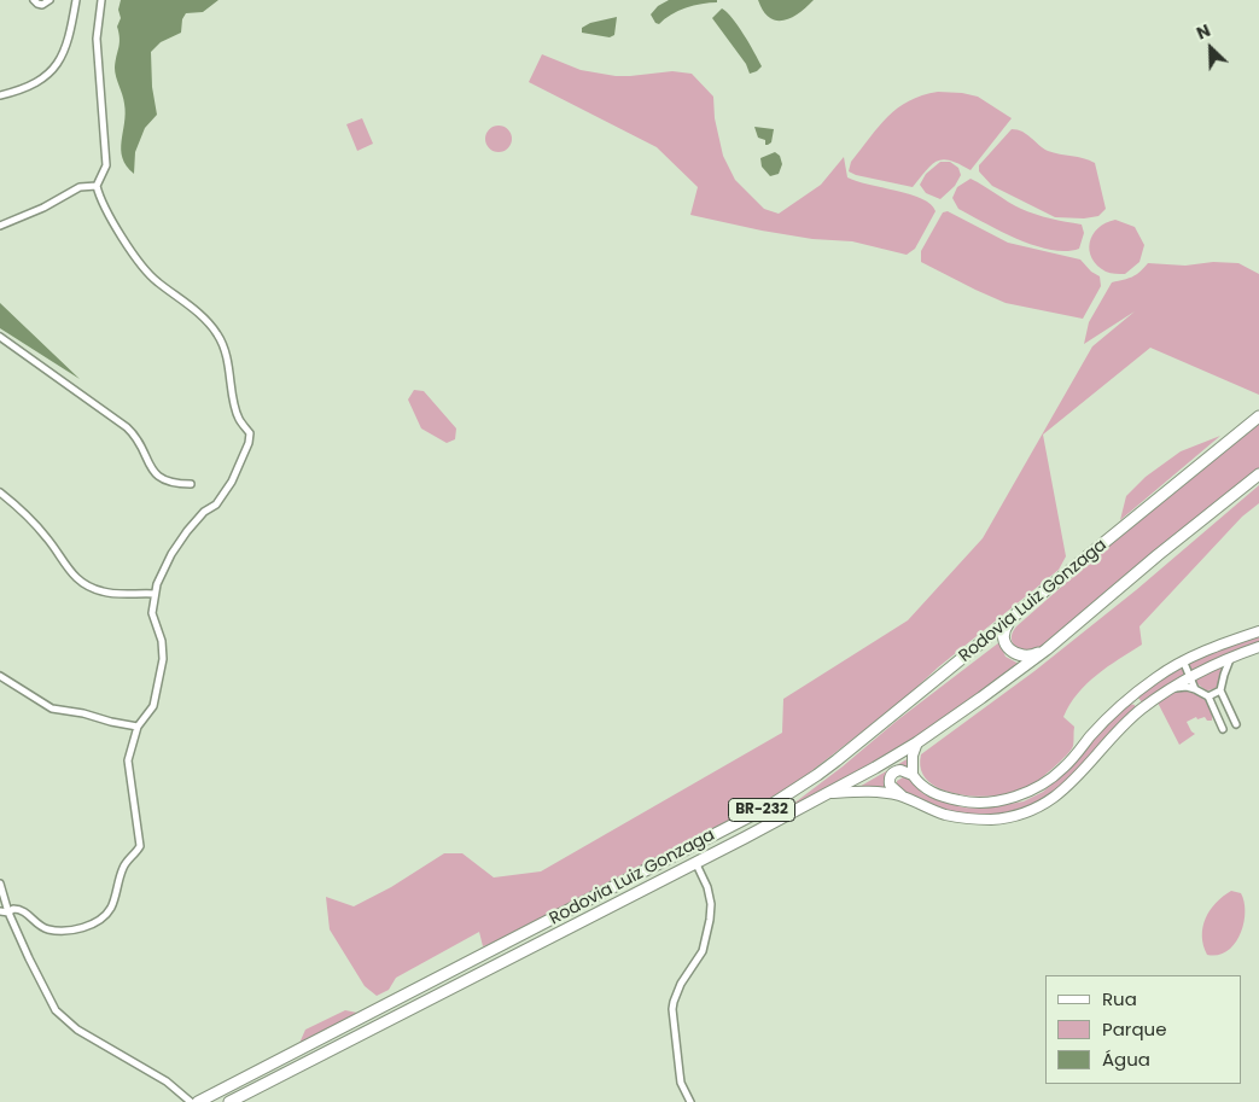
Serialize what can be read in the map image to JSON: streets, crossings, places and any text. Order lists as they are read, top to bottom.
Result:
{
  "streets": {
    "highway": ["Rodovia Luiz Gonzaga", "BR-232"]
  },
  "legend": ["Rua", "Parque", "Água"],
  "north": "top left"
}
